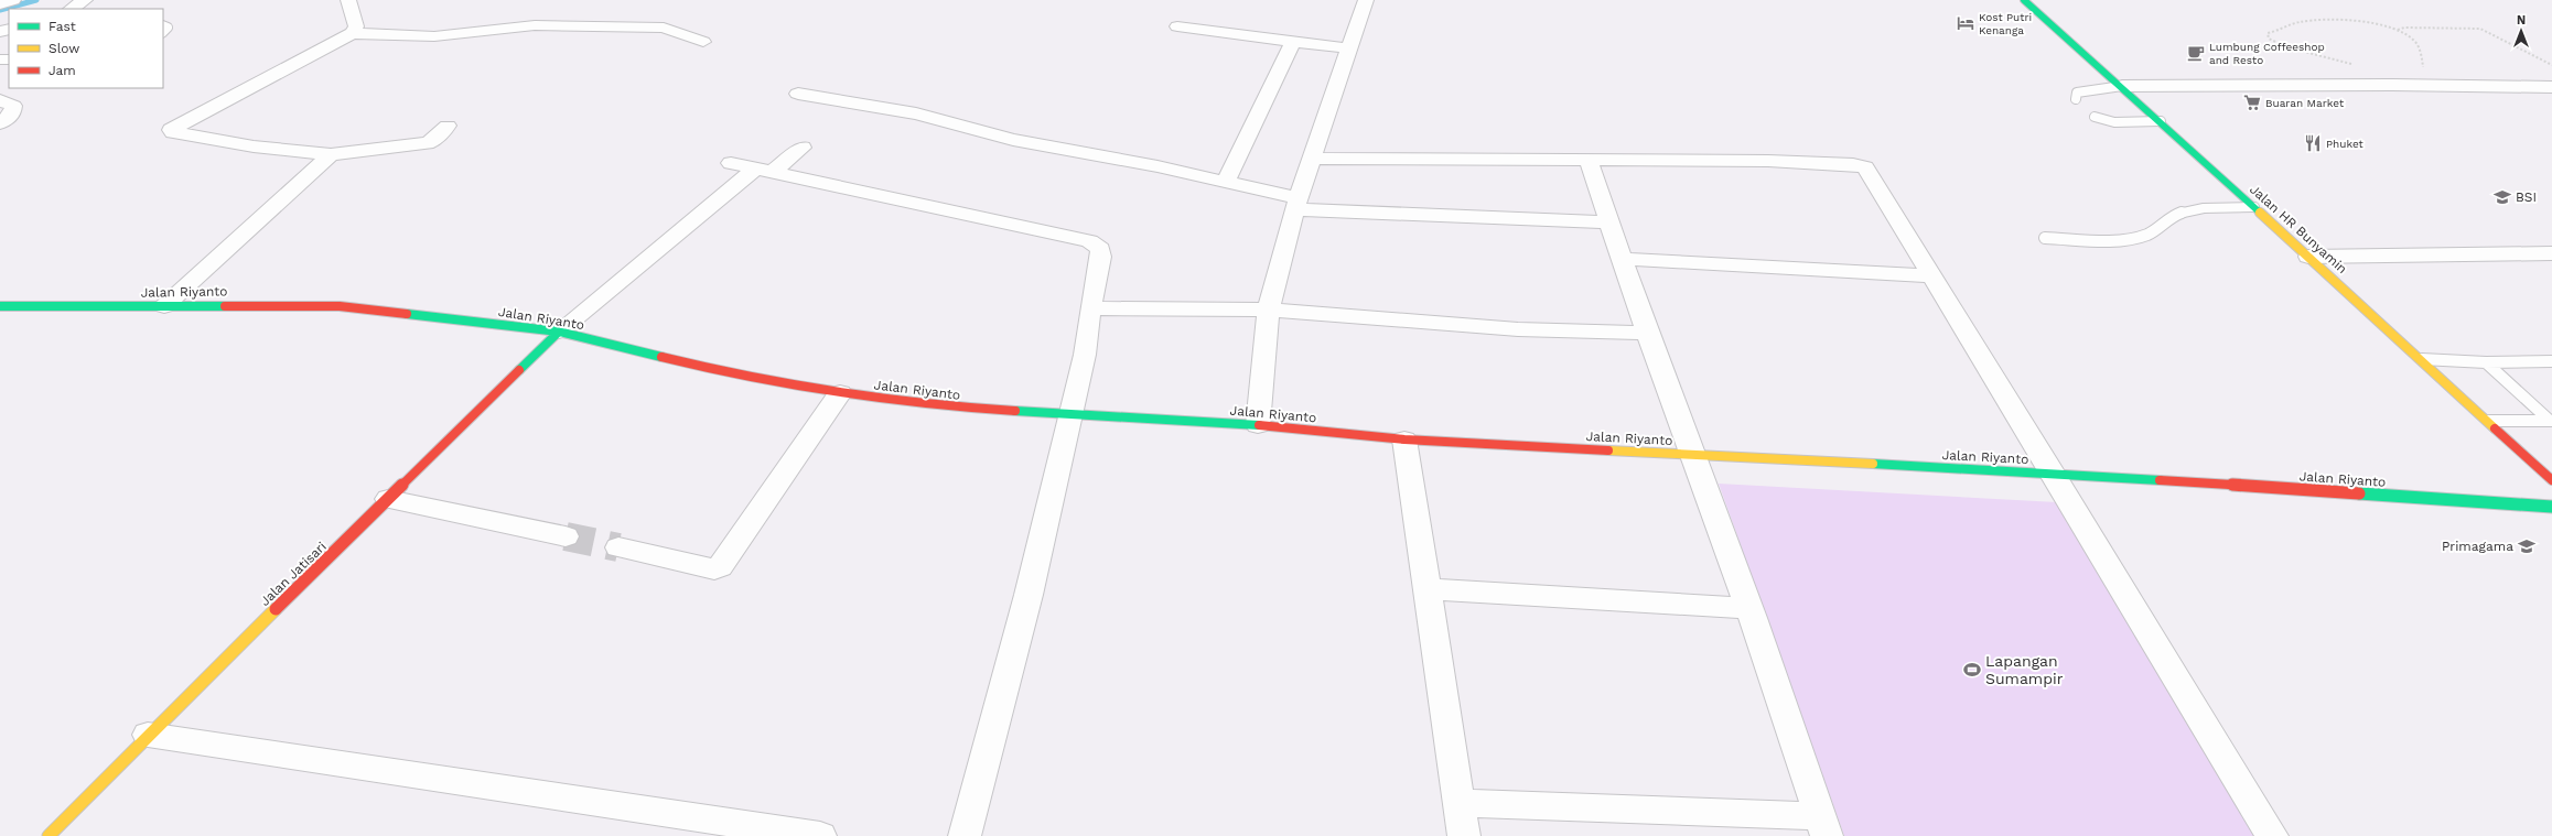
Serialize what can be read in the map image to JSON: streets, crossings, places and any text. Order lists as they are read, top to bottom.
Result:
{
  "streets": {
    "street": ["Jalan HR Bunyamin", "Jalan Riyanto", "Jalan Jatisari"]
  },
  "crossings": [
    ["Jalan Riyanto", "Jalan Jatisari"]
  ],
  "places": {
    "hotel": ["Kost Putri Kenanga"],
    "cafe": ["Lumbung Coffeeshop and Resto"],
    "supermarket": ["Buaran Market"],
    "restaurant": ["Phuket"],
    "school or university": ["BSI", "Primagama"],
    "sports": ["Lapangan Sumampir"]
  },
  "legend": ["Fast", "Slow", "Jam"],
  "north": "top"
}
